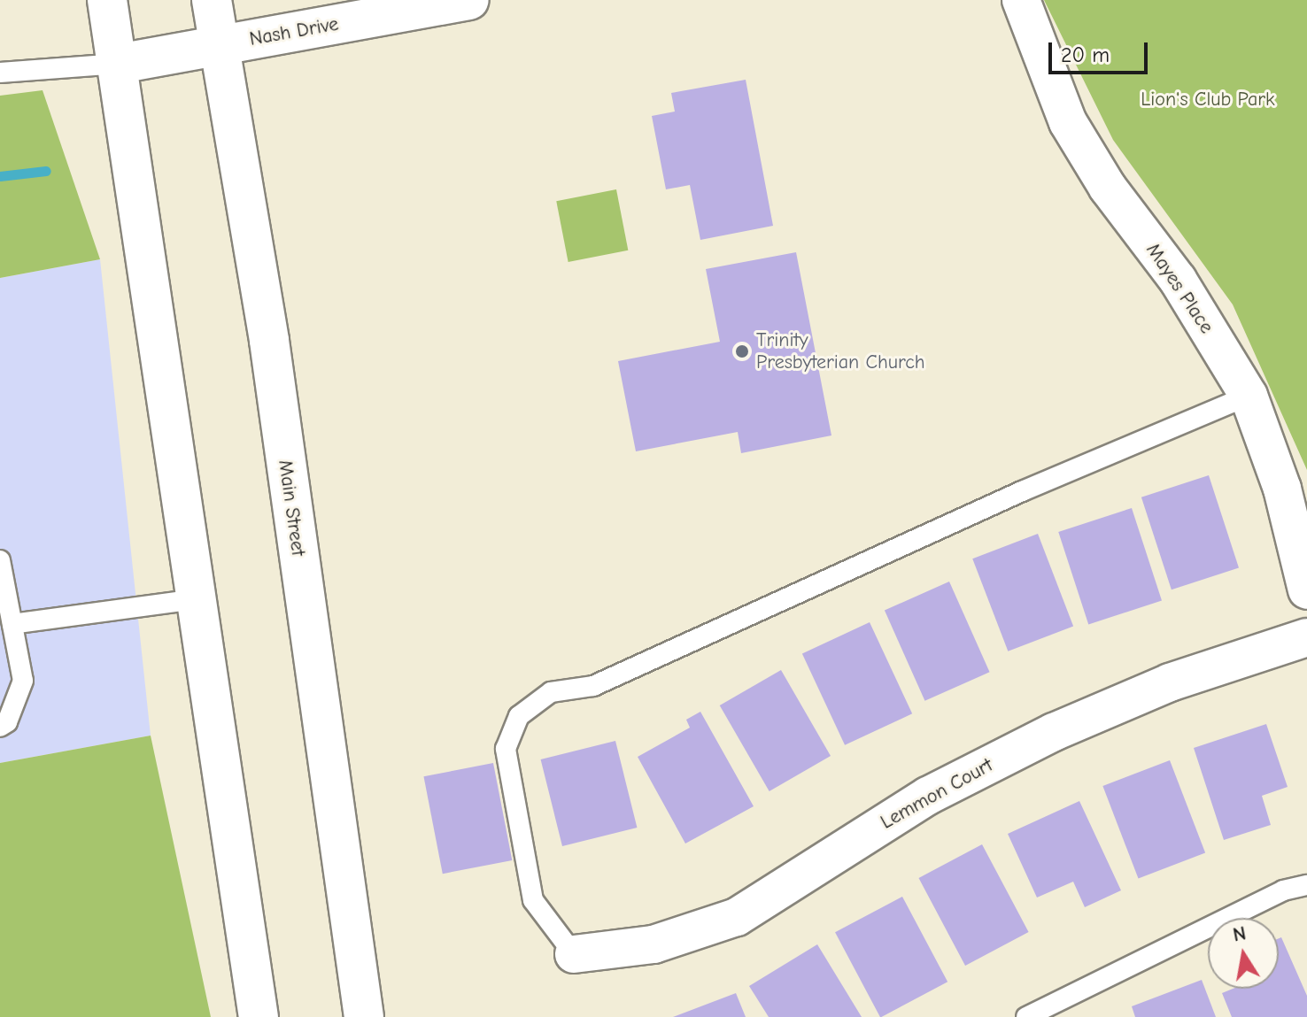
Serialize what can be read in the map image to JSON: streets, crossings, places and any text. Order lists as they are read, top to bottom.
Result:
{
  "streets": {
    "main road": ["Nash Drive", "Main Street"],
    "street": ["Mayes Place", "Lemmon Court"]
  },
  "crossings": [
    ["Nash Drive", "Main Street"]
  ],
  "parks": ["Lion's Club Park"],
  "places": ["Trinity Presbyterian Church"],
  "scale_bar": "20 m",
  "north": "top"
}
